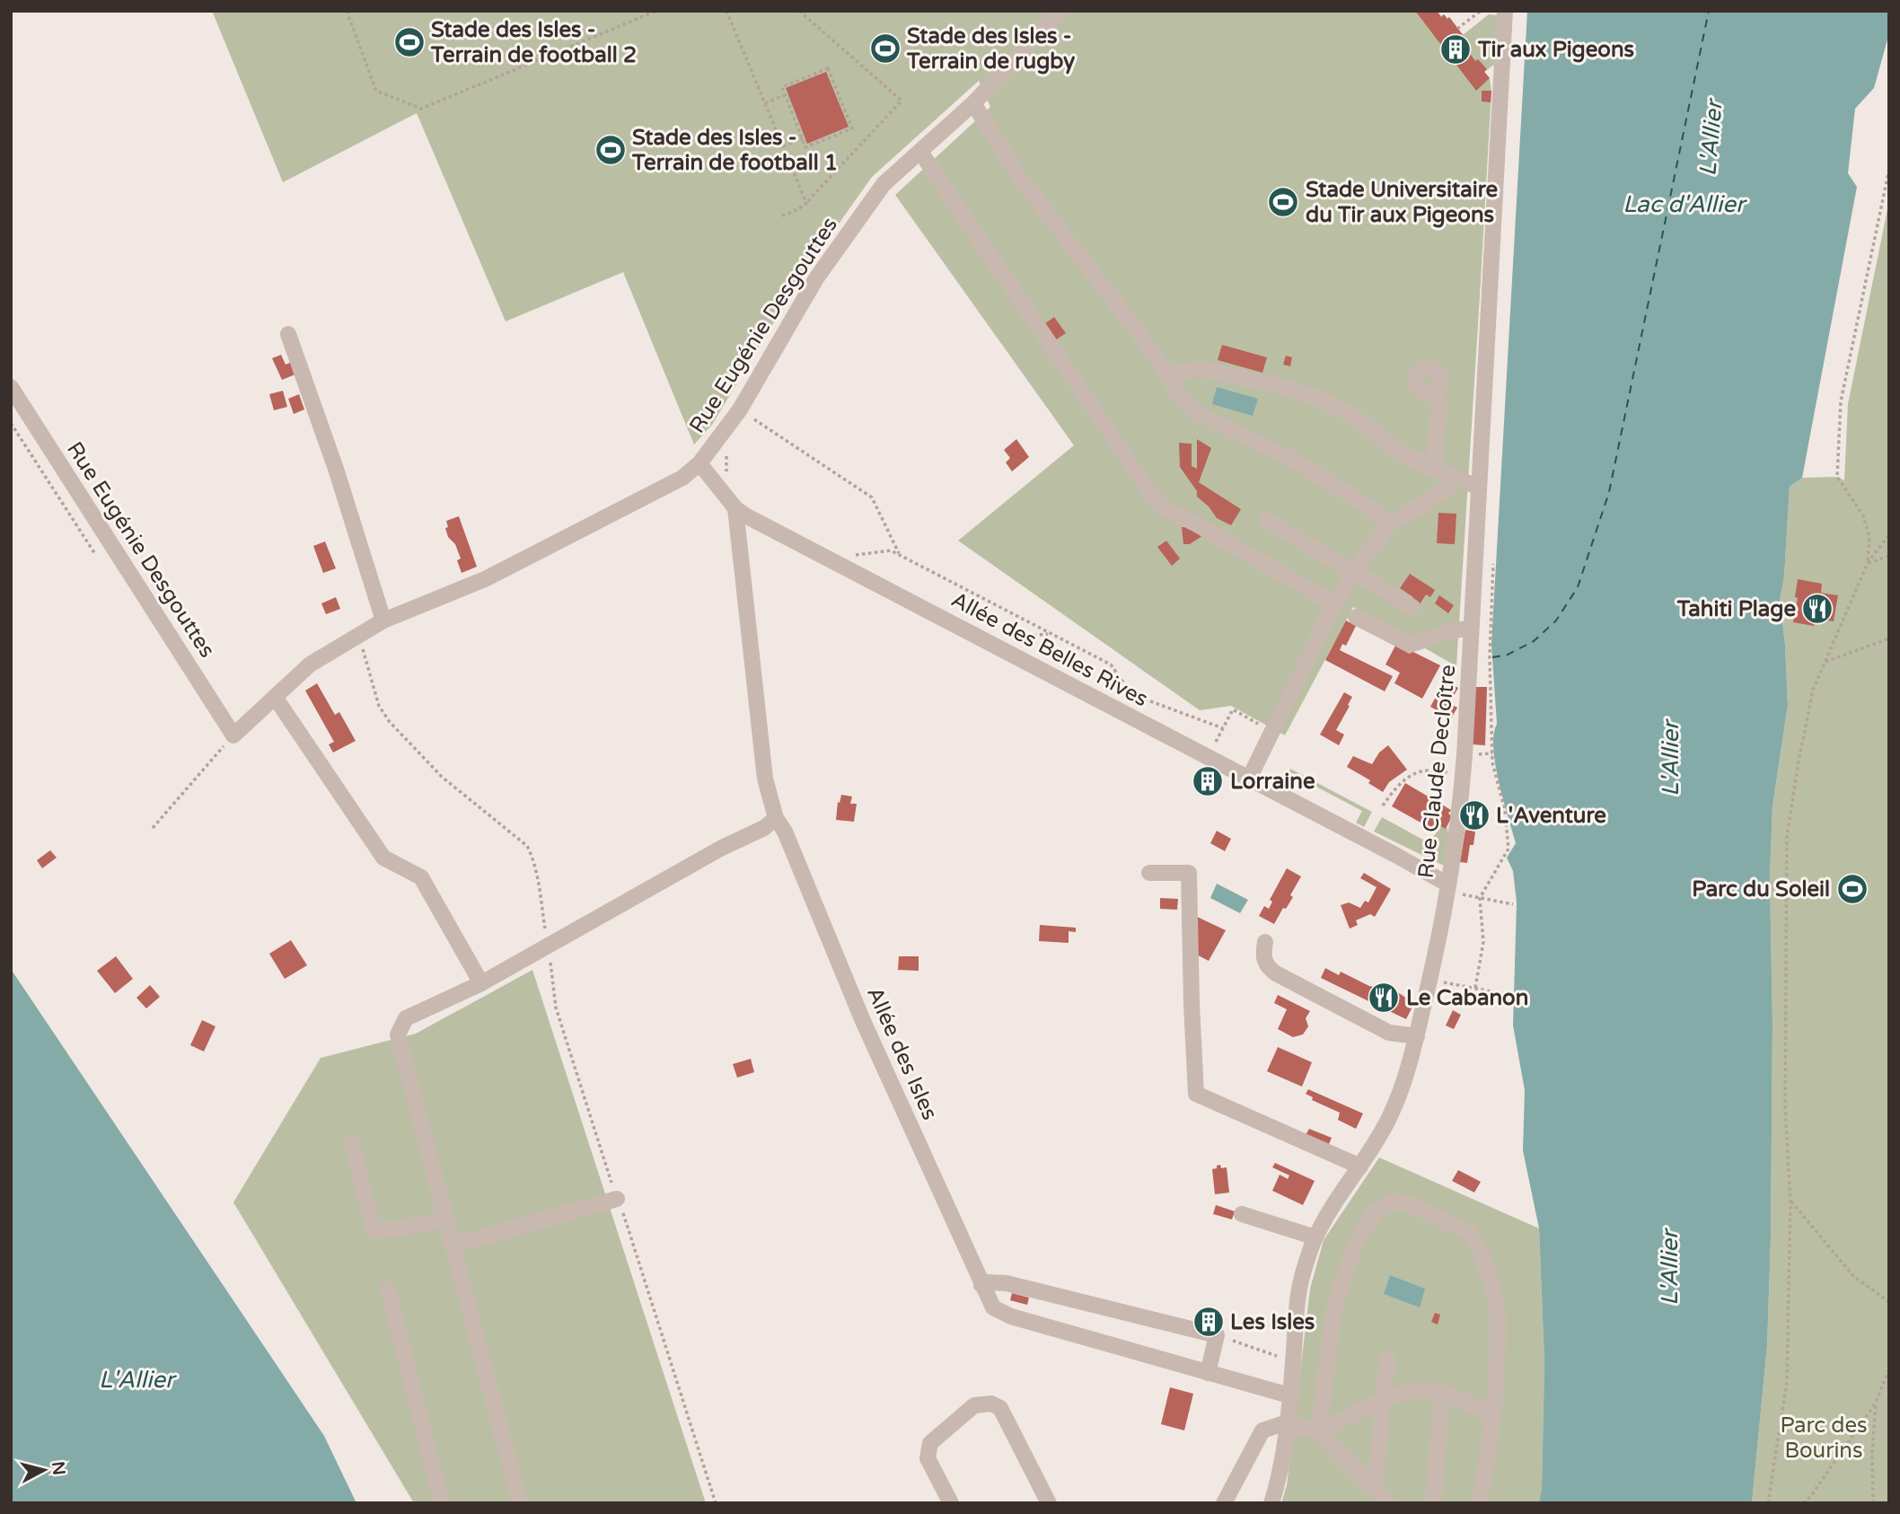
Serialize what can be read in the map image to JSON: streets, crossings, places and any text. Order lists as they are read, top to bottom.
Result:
{
  "streets": {
    "street": [
      "Rue Eugénie Desgouttes",
      "Allée des Belles Rives",
      "Rue Claude Decloître",
      "Allée des Isles"
    ]
  },
  "crossings": [
    ["Rue Eugénie Desgouttes", "Allée des Belles Rives"],
    ["Allée des Belles Rives", "Rue Claude Decloître"],
    ["Allée des Belles Rives", "Allée des Isles"],
    ["Rue Claude Decloître", "Allée des Isles"]
  ],
  "water": ["L'Allier", "Lac d'Allier"],
  "parks": ["Parc des Bourins"],
  "places": {
    "sports": [
      "Stade des Isles - Terrain de football 2",
      "Stade des Isles - Terrain de rugby",
      "Stade des Isles - Terrain de football 1",
      "Stade Universitaire du Tir aux Pigeons",
      "Parc du Soleil"
    ],
    "building": ["Tir aux Pigeons", "Lorraine", "Les Isles"],
    "restaurant": ["Tahiti Plage", "L'Aventure", "Le Cabanon"]
  },
  "north": "right"
}
